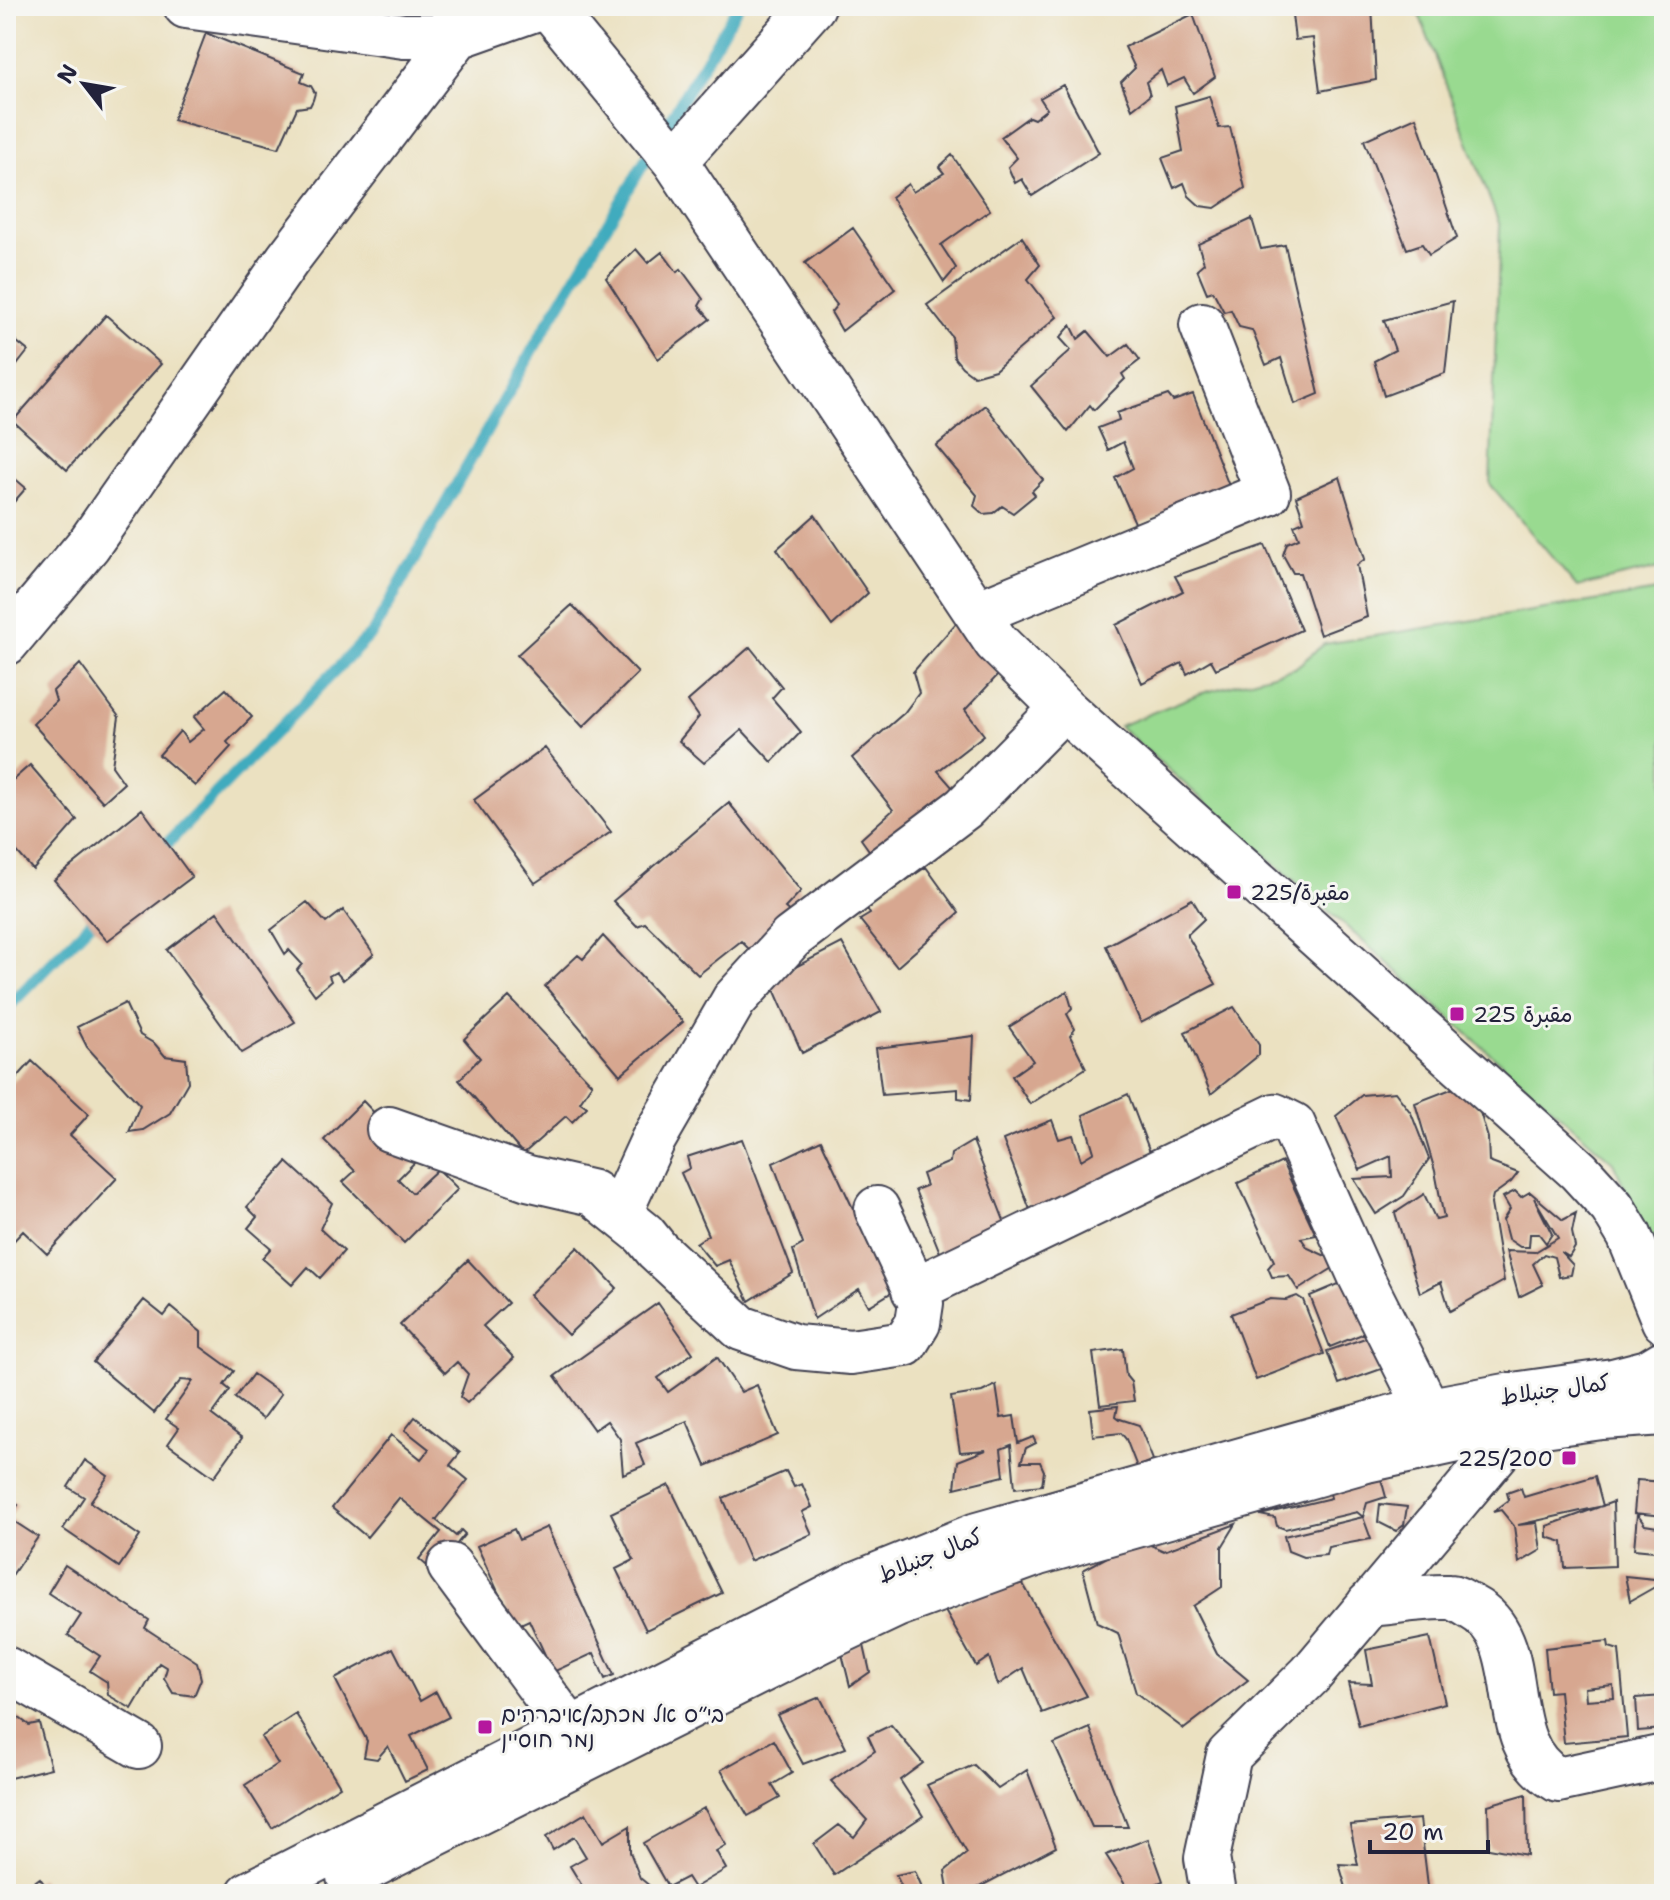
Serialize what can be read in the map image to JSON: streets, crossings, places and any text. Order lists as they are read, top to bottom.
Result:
{
  "streets": {
    "street": ["كمال جنبلاط"]
  },
  "places": {
    "transit": [
      "مقبرة/225",
      "مقبرة 225",
      "225/200",
      "בי״ס אל מכתב/איברהים נמר חוסיין"
    ]
  },
  "scale_bar": "20 m",
  "north": "top left"
}
